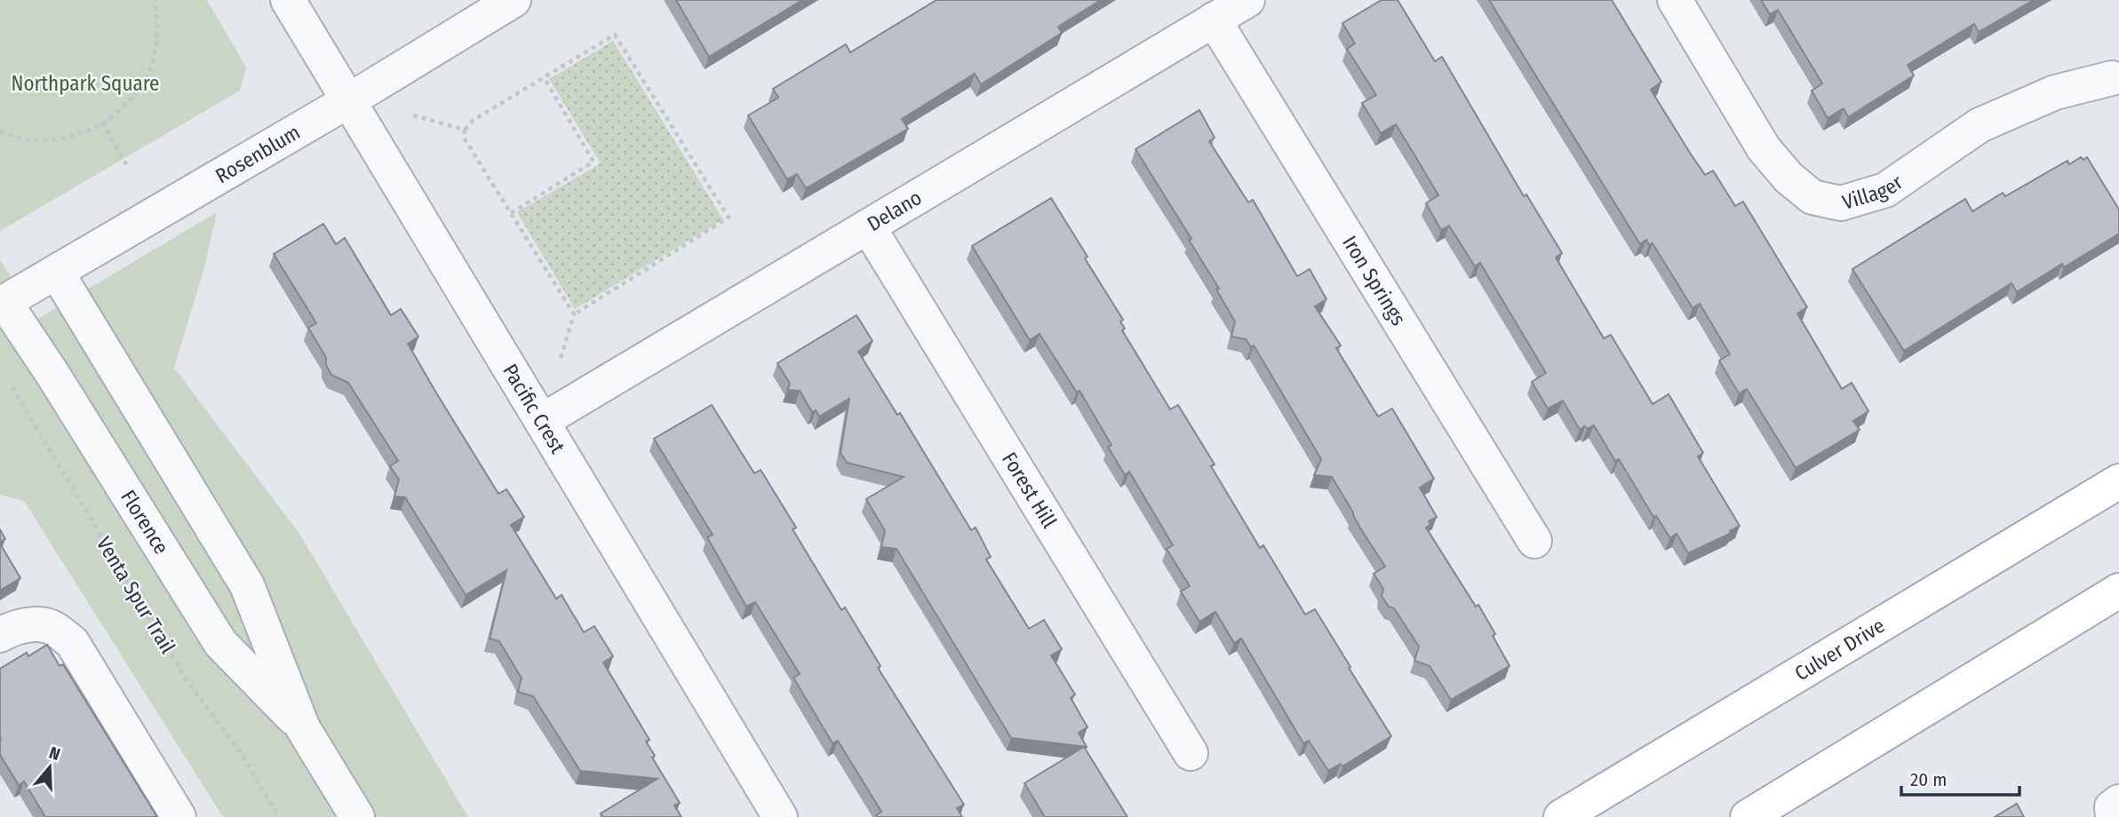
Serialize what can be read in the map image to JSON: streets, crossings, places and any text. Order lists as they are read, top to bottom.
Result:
{
  "streets": {
    "main road": ["Culver Drive"],
    "street": [
      "Rosenblum",
      "Villager",
      "Delano",
      "Iron Springs",
      "Pacific Crest",
      "Forest Hill",
      "Florence"
    ],
    "path": ["Venta Spur Trail"]
  },
  "crossings": [
    ["Rosenblum", "Pacific Crest"],
    ["Rosenblum", "Florence"],
    ["Delano", "Iron Springs"],
    ["Delano", "Pacific Crest"],
    ["Delano", "Forest Hill"]
  ],
  "parks": ["Northpark Square"],
  "scale_bar": "20 m",
  "north": "top"
}
